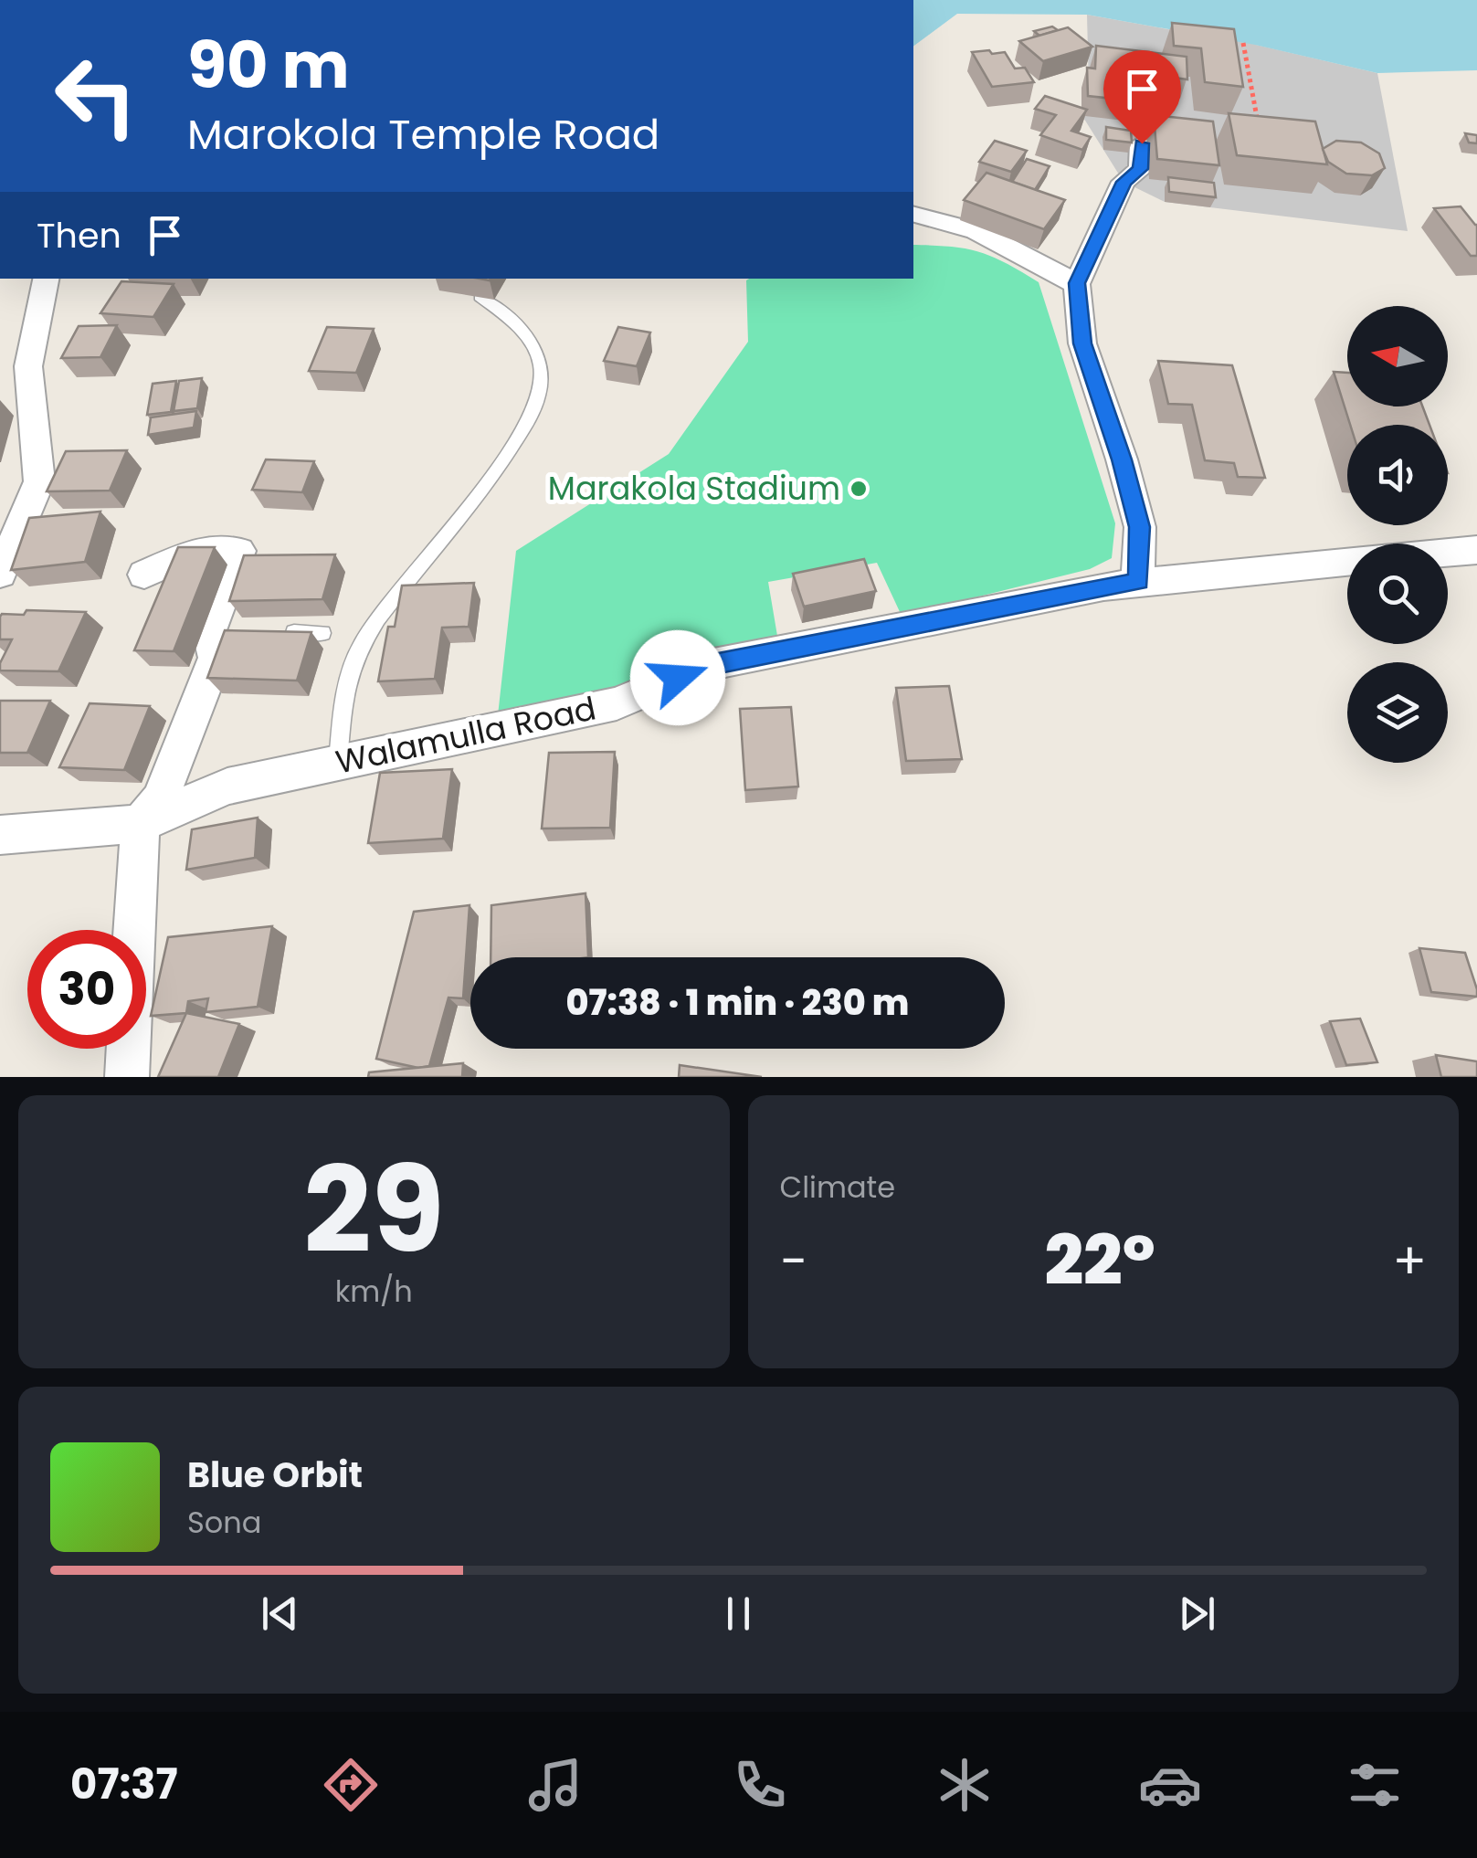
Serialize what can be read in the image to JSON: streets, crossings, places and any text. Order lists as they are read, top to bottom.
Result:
{
  "streets": {
    "street": ["Walamulla Road"]
  },
  "places": ["Marakola Stadium"],
  "north": "left",
  "page": {
    "turn": ["90 m", "Marokola Temple Road"],
    "then": "Then",
    "limit": "30",
    "trip": "07:38 · 1 min · 230 m",
    "tile": [
      ["29", "km/h"],
      "Climate"
    ],
    "heat": ["−", "22°", "+"],
    "song": ["Blue Orbit", "Sona"],
    "tabs": "07:37"
  }
}
